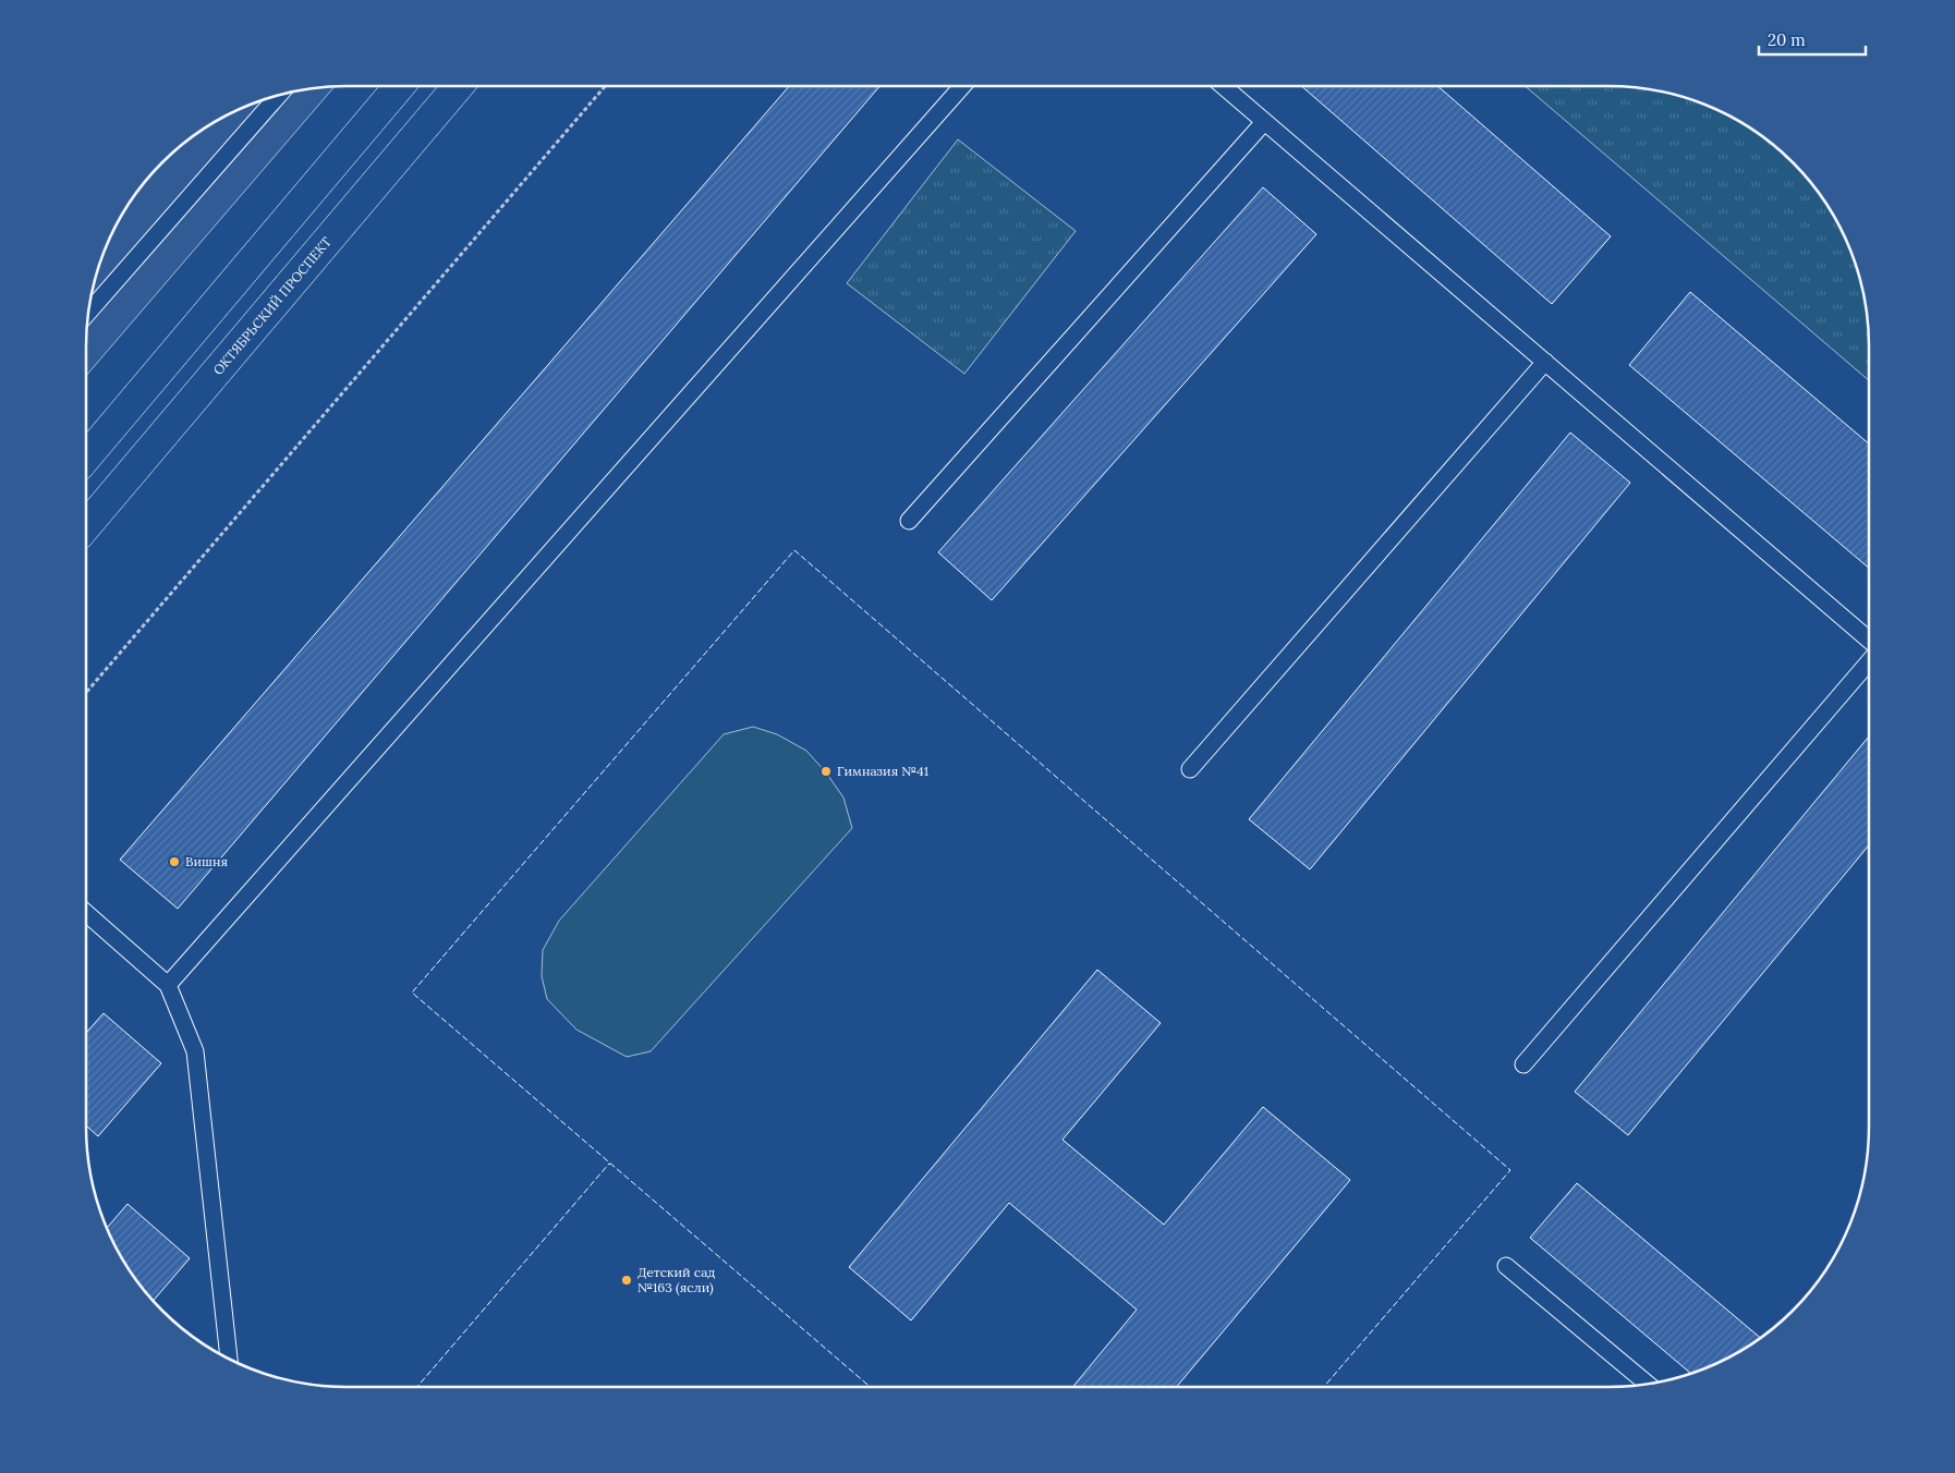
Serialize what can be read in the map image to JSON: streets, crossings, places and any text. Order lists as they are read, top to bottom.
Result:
{
  "streets": {
    "main road": ["ОКТЯБРЬСКИЙ ПРОСПЕКТ"]
  },
  "places": ["Гимназия №41", "Вишня", "Детский сад №163 (ясли)"],
  "scale_bar": "20 m"
}
